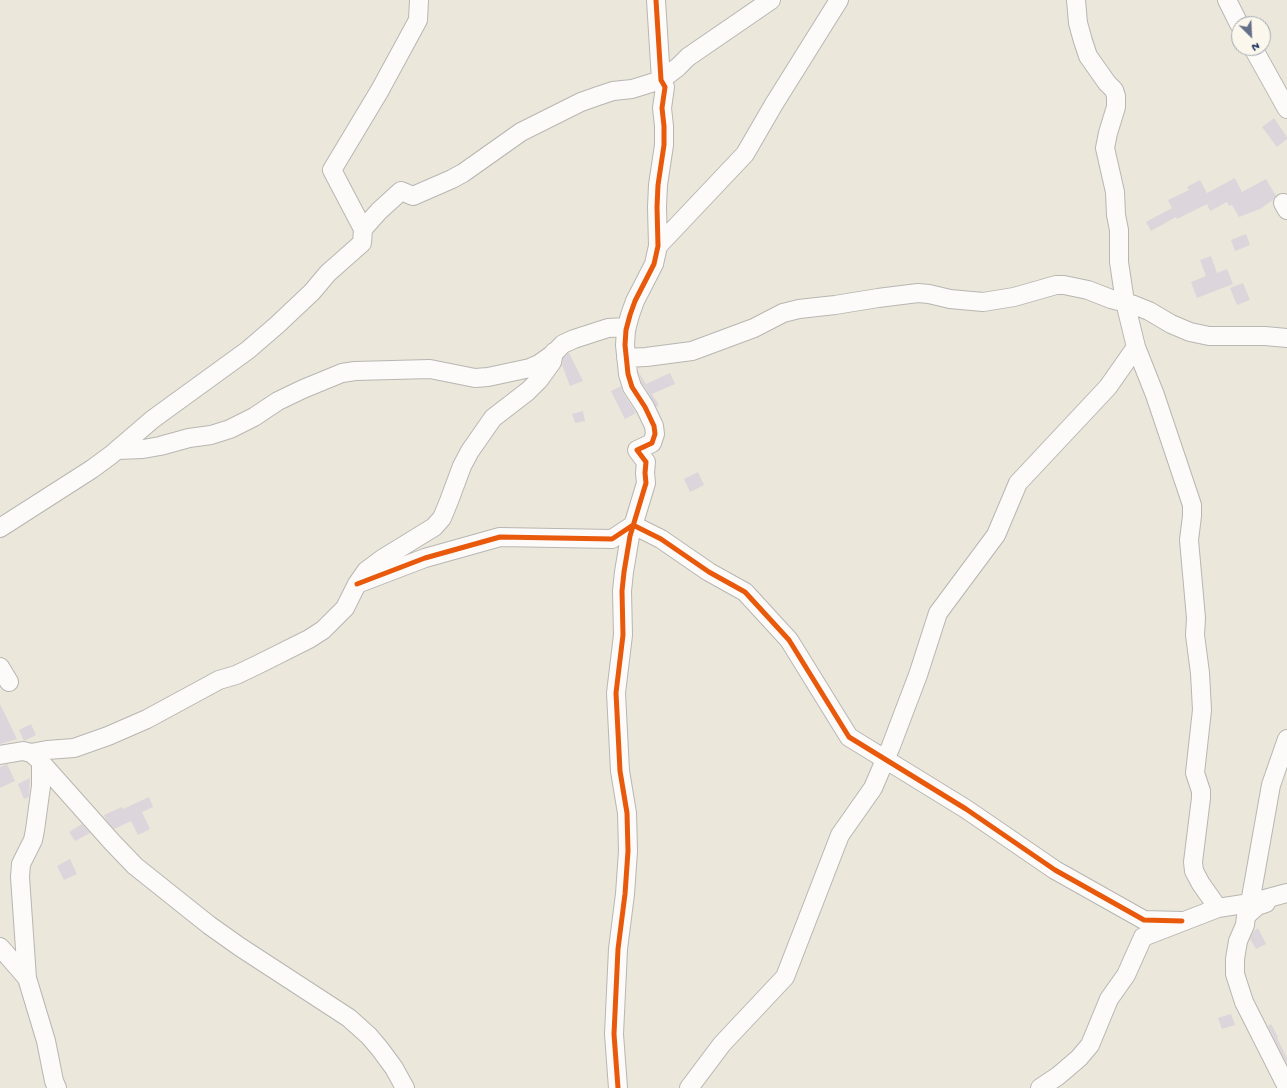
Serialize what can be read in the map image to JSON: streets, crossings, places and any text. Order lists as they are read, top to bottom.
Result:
{
  "north": "bottom right"
}
